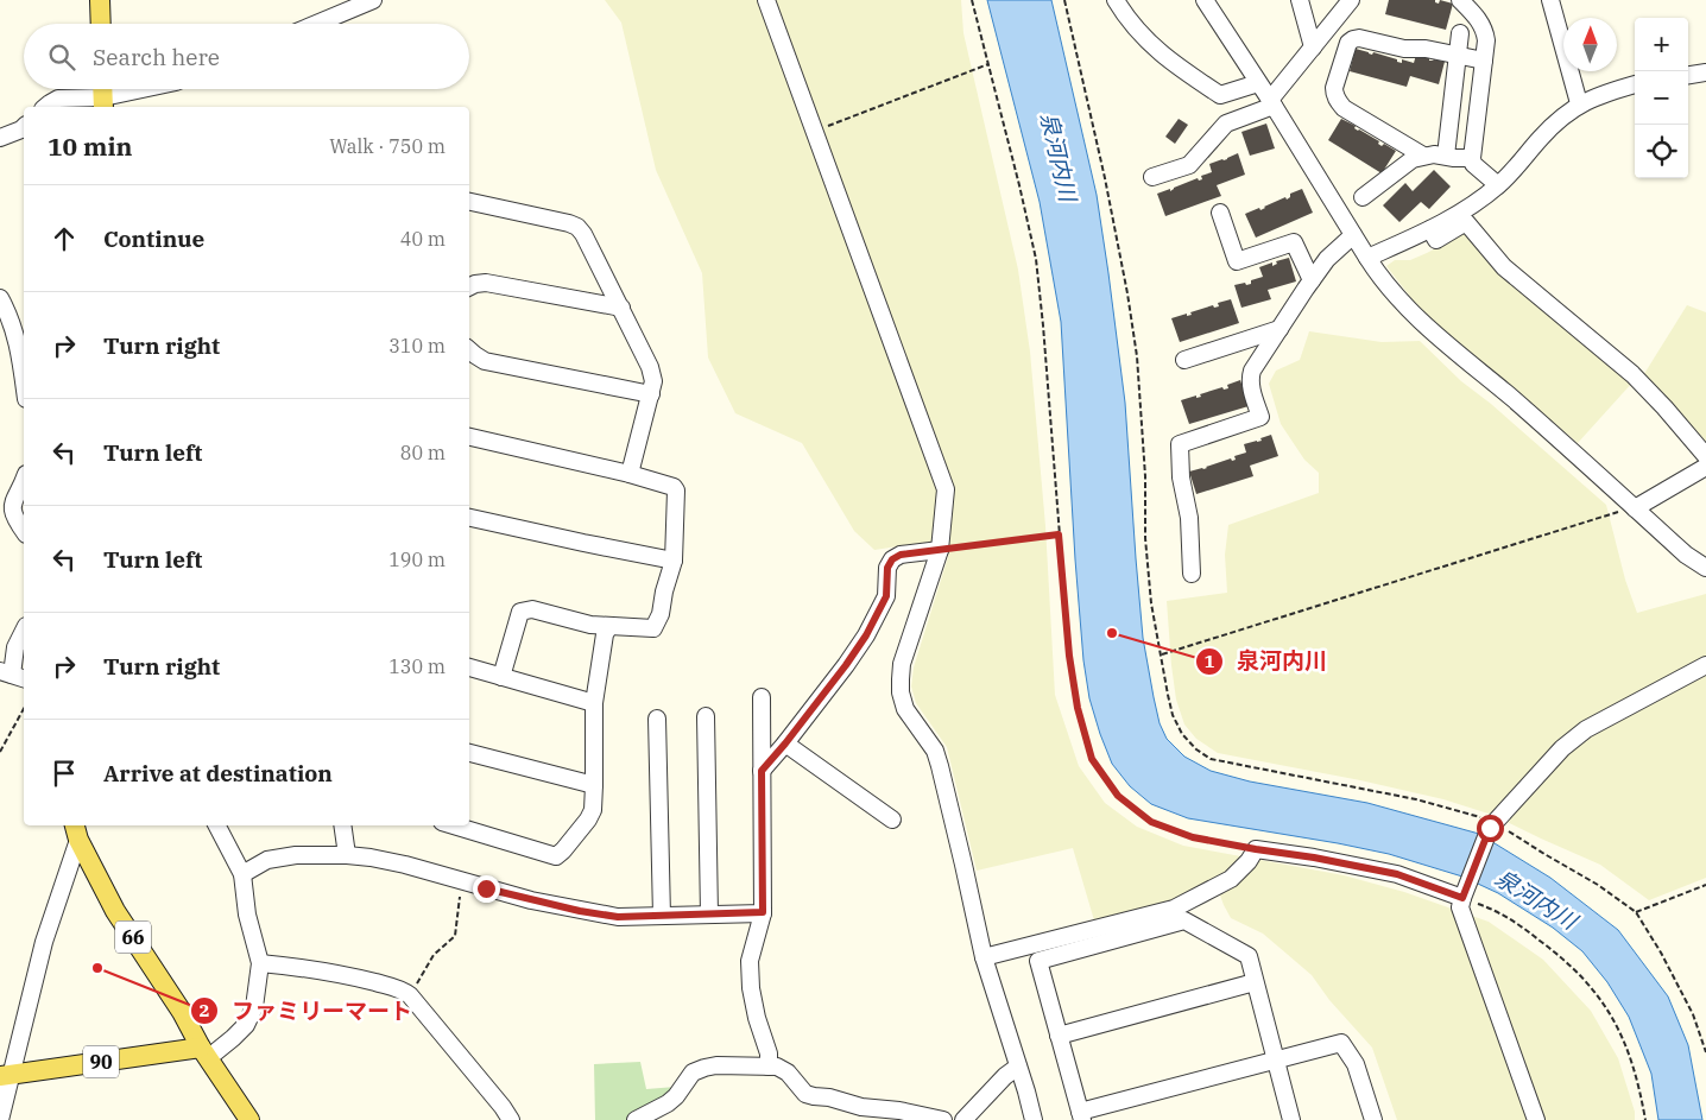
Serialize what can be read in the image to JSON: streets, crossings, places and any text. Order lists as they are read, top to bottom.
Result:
{
  "streets": {
    "main road": ["66", "90"]
  },
  "crossings": [
    ["66", "90"]
  ],
  "water": ["泉河内川"],
  "places": ["泉河内川", "ファミリーマート"],
  "north": "top",
  "page": {
    "map_buttons": ["+", "−"],
    "search": "Search here",
    "heading": ["10 min", "Walk · 750 m"],
    "list": [
      ["Continue", "40 m"],
      ["Turn right", "310 m"],
      ["Turn left", "80 m"],
      ["Turn left", "190 m"],
      ["Turn right", "130 m"],
      "Arrive at destination"
    ]
  }
}
